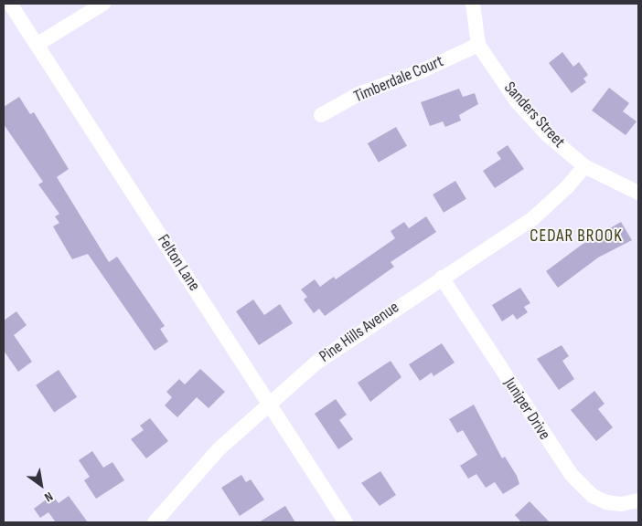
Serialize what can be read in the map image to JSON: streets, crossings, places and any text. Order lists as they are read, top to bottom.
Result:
{
  "streets": {
    "street": [
      "Timberdale Court",
      "Sanders Street",
      "Felton Lane",
      "Pine Hills Avenue",
      "Juniper Drive"
    ]
  },
  "crossings": [
    ["Timberdale Court", "Sanders Street"],
    ["Sanders Street", "Pine Hills Avenue"],
    ["Felton Lane", "Pine Hills Avenue"],
    ["Pine Hills Avenue", "Juniper Drive"]
  ],
  "districts": ["CEDAR BROOK"],
  "north": "bottom right"
}
